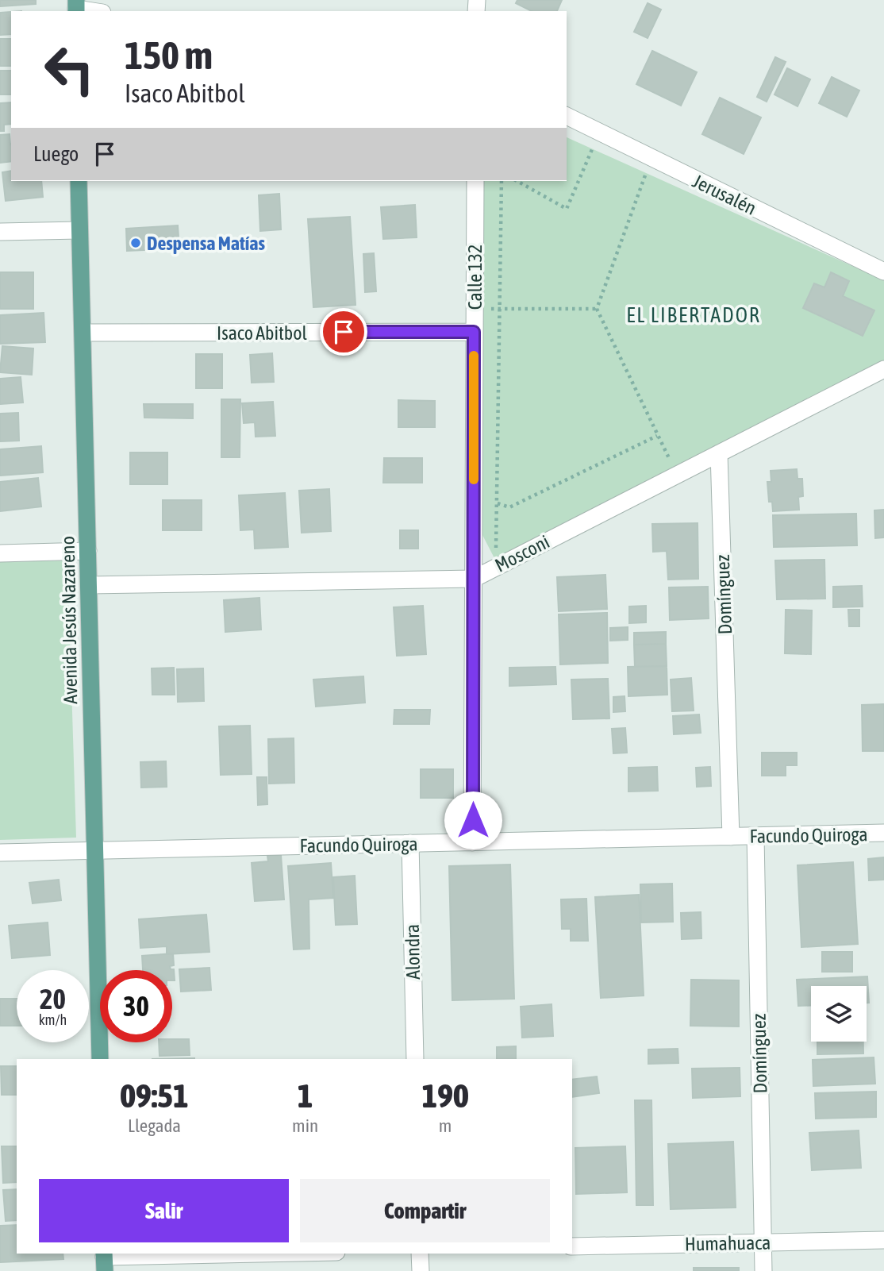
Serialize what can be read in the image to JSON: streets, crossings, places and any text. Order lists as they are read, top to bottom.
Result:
{
  "streets": {
    "main road": ["Avenida Jesús Nazareno"],
    "street": [
      "Jerusalén",
      "Calle 132",
      "Isaco Abitbol",
      "Mosconi",
      "Domínguez",
      "Facundo Quiroga",
      "Alondra",
      "Humahuaca"
    ]
  },
  "crossings": [
    ["Calle 132", "Isaco Abitbol"],
    ["Calle 132", "Mosconi"],
    ["Calle 132", "Facundo Quiroga"],
    ["Isaco Abitbol", "Avenida Jesús Nazareno"],
    ["Mosconi", "Domínguez"],
    ["Mosconi", "Avenida Jesús Nazareno"],
    ["Domínguez", "Facundo Quiroga"],
    ["Domínguez", "Humahuaca"],
    ["Avenida Jesús Nazareno", "Facundo Quiroga"],
    ["Facundo Quiroga", "Alondra"]
  ],
  "districts": ["EL LIBERTADOR"],
  "places": ["Despensa Matías"],
  "page": {
    "turn": ["150 m", "Isaco Abitbol"],
    "then": "Luego",
    "speed": "20 km/h",
    "limit": "30",
    "eta": [
      "09:51",
      "Llegada",
      "1",
      "min",
      "190",
      "m"
    ],
    "buttons": ["Salir", "Compartir"]
  }
}
